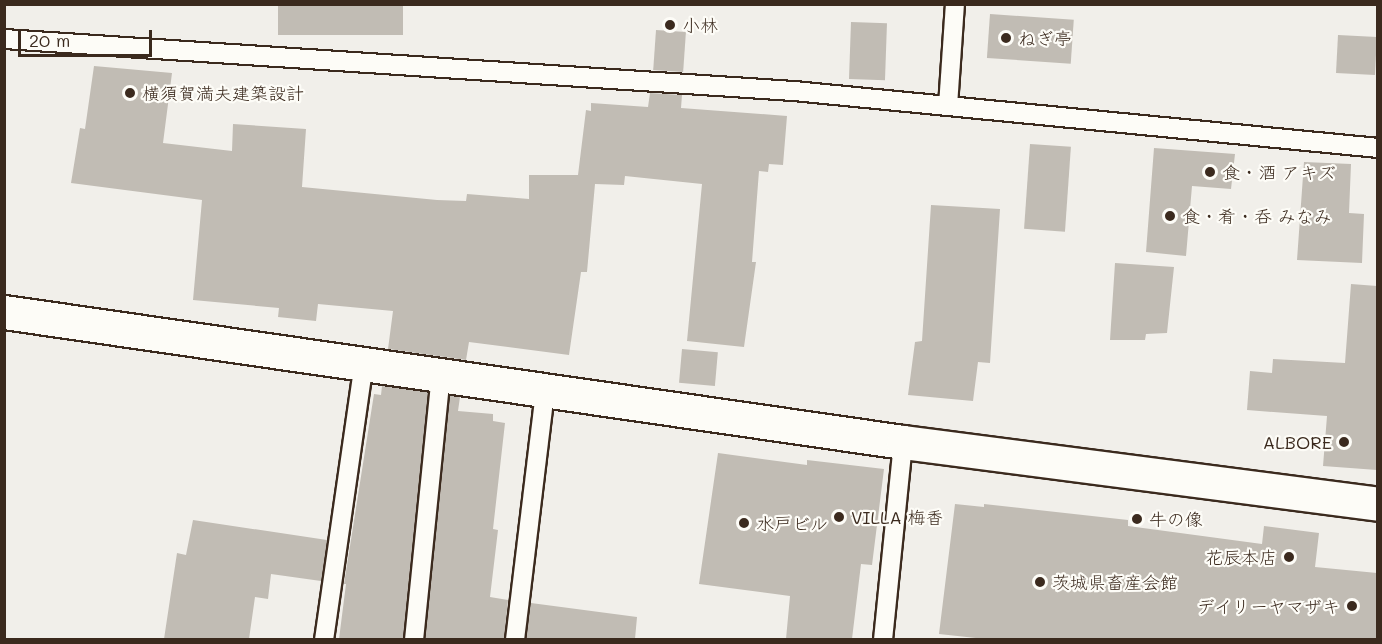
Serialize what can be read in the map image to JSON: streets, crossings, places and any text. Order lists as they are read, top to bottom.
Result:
{
  "places": [
    "小林",
    "ねぎ亭",
    "横須賀満夫建築設計",
    "食・酒 アキズ",
    "食・肴・呑 みなみ",
    "ALBORE",
    "VILLA 梅香",
    "牛の像",
    "水戸ビル",
    "花辰本店",
    "茨城県畜産会館",
    "デイリーヤマザキ"
  ],
  "scale_bar": "20 m"
}
